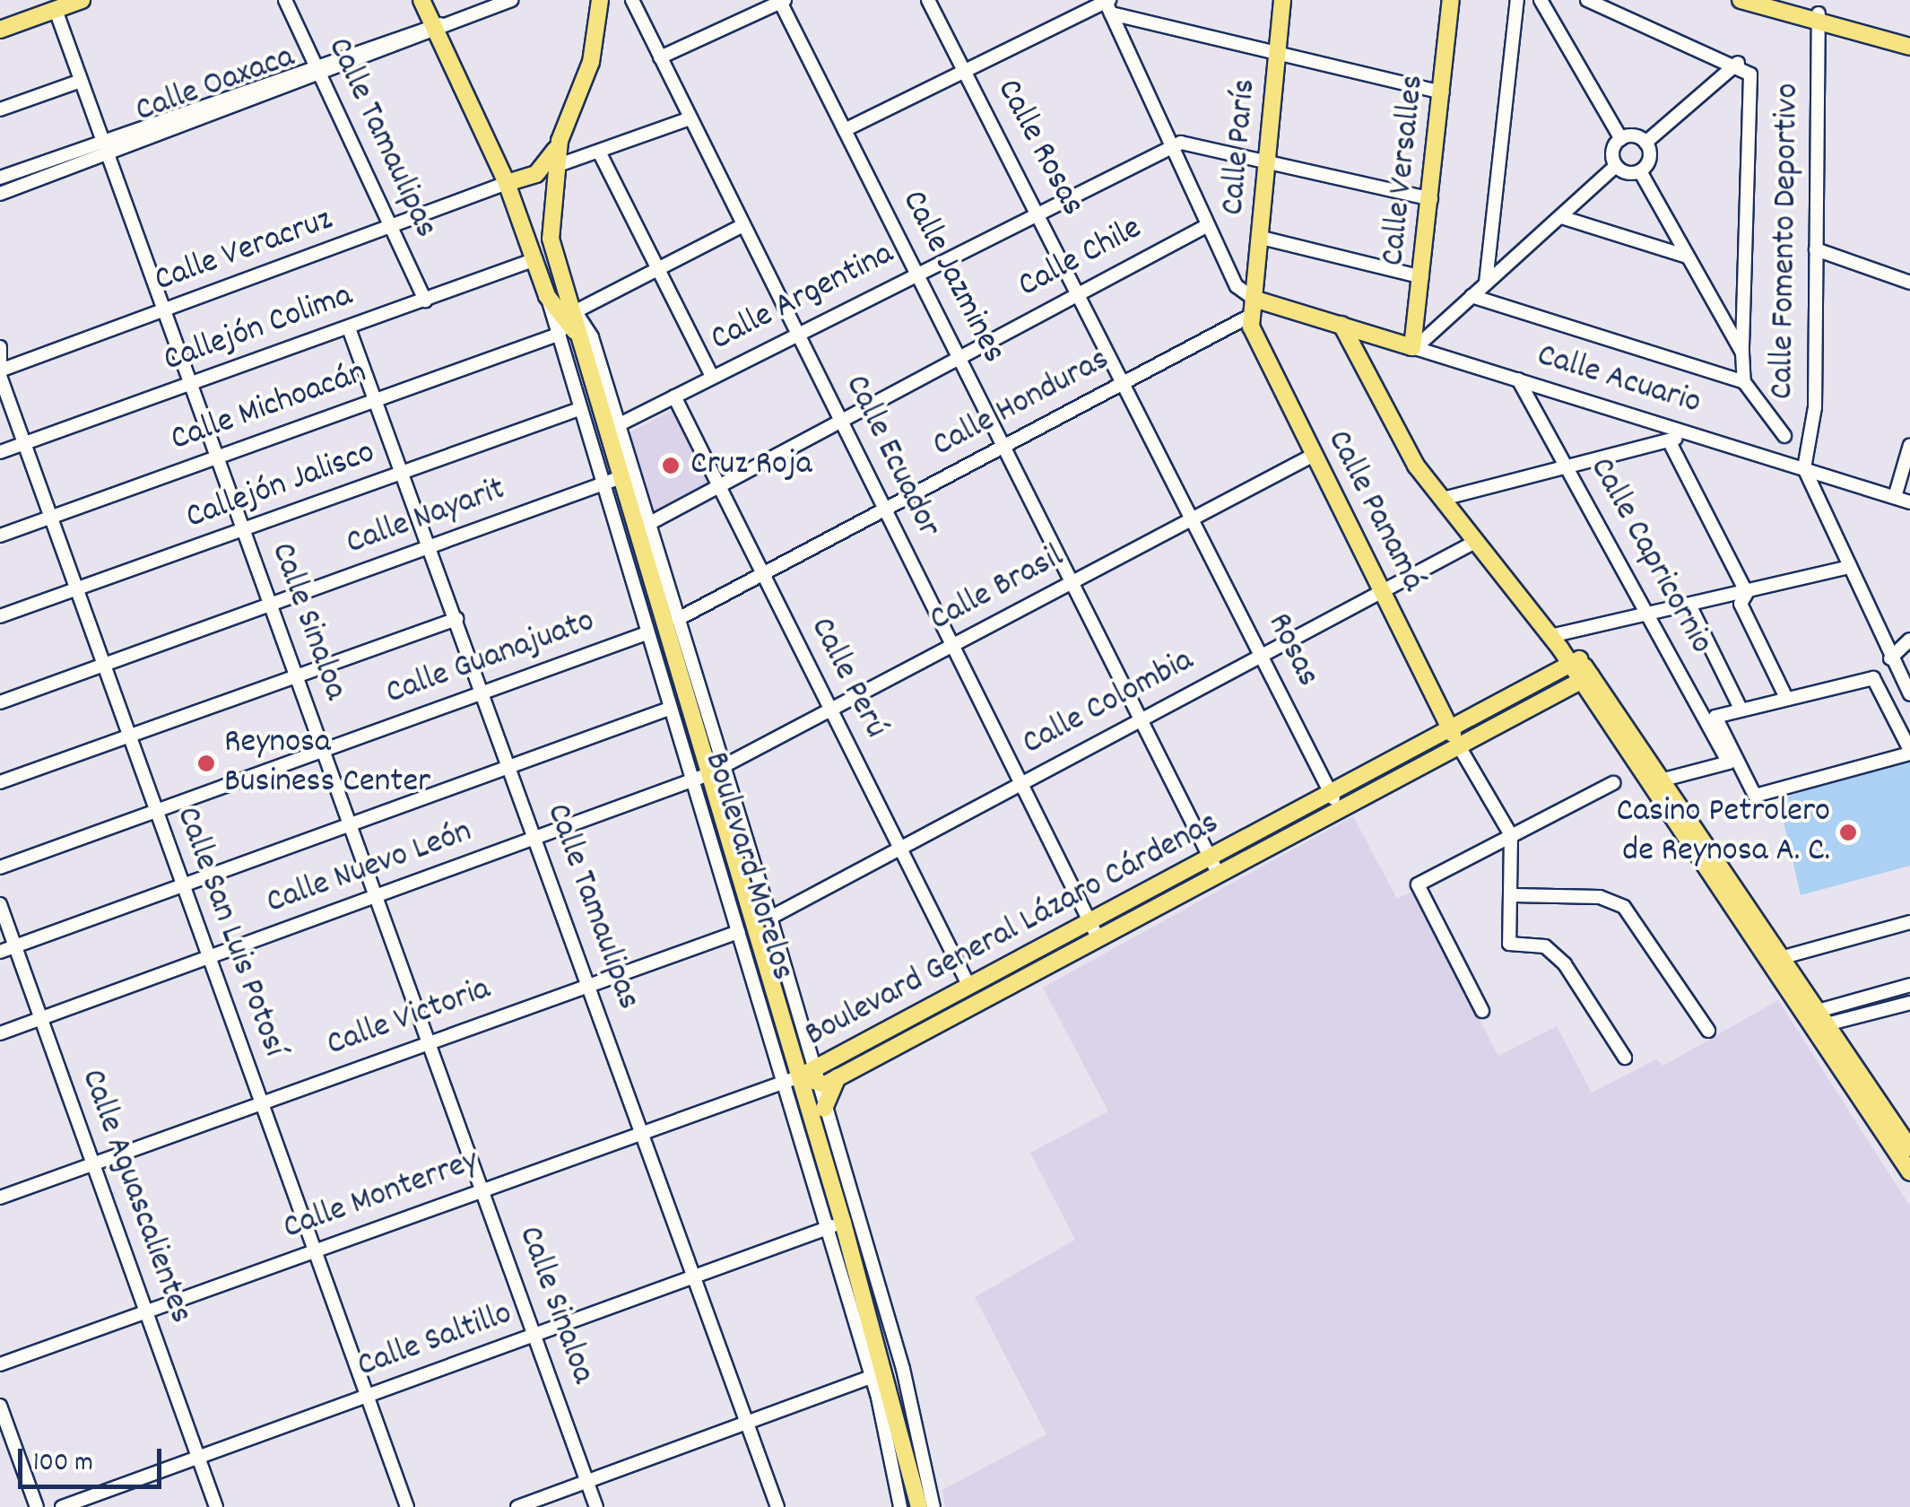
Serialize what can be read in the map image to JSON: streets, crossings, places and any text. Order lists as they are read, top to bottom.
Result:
{
  "streets": {
    "main road": [
      "Calle París",
      "Calle Versalles",
      "Calle Acuario",
      "Calle Panamá",
      "Boulevard Morelos",
      "Boulevard General Lázaro Cárdenas"
    ],
    "street": [
      "Calle Oaxaca",
      "Calle Tamaulipas",
      "Calle Rosas",
      "Calle Fomento Deportivo",
      "Calle Veracruz",
      "Calle Chile",
      "Calle Jazmines",
      "Calle Argentina",
      "Callejón Colima",
      "Calle Honduras",
      "Calle Michoacán",
      "Calle Ecuador",
      "Callejón Jalisco",
      "Calle Nayarit",
      "Calle Capricornio",
      "Calle Brasil",
      "Calle Sinaloa",
      "Rosas",
      "Calle Guanajuato",
      "Calle Perú",
      "Calle Colombia",
      "Calle Nuevo León",
      "Calle San Luis Potosí",
      "Calle Victoria",
      "Calle Monterrey",
      "Calle Aguascalientes",
      "Calle Saltillo"
    ]
  },
  "crossings": [
    ["Calle Oaxaca", "Calle Tamaulipas"],
    ["Calle Oaxaca", "Calle Sinaloa"],
    ["Calle Oaxaca", "Boulevard Morelos"],
    ["Calle Tamaulipas", "Calle Veracruz"],
    ["Calle Tamaulipas", "Callejón Colima"],
    ["Calle Tamaulipas", "Calle Michoacán"],
    ["Calle Tamaulipas", "Callejón Jalisco"],
    ["Calle Tamaulipas", "Calle Nayarit"],
    ["Calle Tamaulipas", "Calle Guanajuato"],
    ["Calle Tamaulipas", "Calle Nuevo León"],
    ["Calle Tamaulipas", "Calle Victoria"],
    ["Calle Tamaulipas", "Calle Monterrey"],
    ["Calle Tamaulipas", "Calle Saltillo"],
    ["Calle París", "Calle Acuario"],
    ["Calle Rosas", "Calle Chile"],
    ["Calle Rosas", "Calle Argentina"],
    ["Calle Rosas", "Calle Honduras"],
    ["Calle Rosas", "Calle Brasil"],
    ["Calle Rosas", "Rosas"],
    ["Calle Versalles", "Calle Acuario"],
    ["Calle Fomento Deportivo", "Calle Acuario"],
    ["Calle Veracruz", "Calle Sinaloa"],
    ["Calle Veracruz", "Boulevard Morelos"],
    ["Calle Veracruz", "Calle San Luis Potosí"],
    ["Calle Chile", "Calle Jazmines"],
    ["Calle Chile", "Calle Ecuador"],
    ["Calle Chile", "Calle Perú"],
    ["Calle Chile", "Boulevard Morelos"],
    ["Calle Jazmines", "Calle Argentina"],
    ["Calle Jazmines", "Calle Honduras"],
    ["Calle Jazmines", "Calle Brasil"],
    ["Calle Jazmines", "Calle Colombia"],
    ["Calle Jazmines", "Boulevard General Lázaro Cárdenas"],
    ["Calle Argentina", "Calle Ecuador"],
    ["Calle Argentina", "Calle Perú"],
    ["Calle Argentina", "Boulevard Morelos"],
    ["Callejón Colima", "Calle Sinaloa"],
    ["Callejón Colima", "Boulevard Morelos"],
    ["Callejón Colima", "Calle San Luis Potosí"],
    ["Calle Acuario", "Calle Capricornio"],
    ["Calle Honduras", "Calle Ecuador"],
    ["Calle Honduras", "Calle Panamá"],
    ["Calle Honduras", "Calle Perú"],
    ["Calle Honduras", "Boulevard Morelos"],
    ["Calle Michoacán", "Calle Ecuador"],
    ["Calle Michoacán", "Calle Sinaloa"],
    ["Calle Michoacán", "Boulevard Morelos"],
    ["Calle Michoacán", "Calle San Luis Potosí"],
    ["Calle Ecuador", "Calle Brasil"],
    ["Calle Ecuador", "Calle Colombia"],
    ["Calle Ecuador", "Boulevard General Lázaro Cárdenas"],
    ["Callejón Jalisco", "Calle Sinaloa"],
    ["Callejón Jalisco", "Boulevard Morelos"],
    ["Callejón Jalisco", "Calle San Luis Potosí"],
    ["Calle Panamá", "Calle Brasil"],
    ["Calle Panamá", "Calle Colombia"],
    ["Calle Panamá", "Boulevard General Lázaro Cárdenas"],
    ["Calle Nayarit", "Calle Sinaloa"],
    ["Calle Nayarit", "Boulevard Morelos"],
    ["Calle Nayarit", "Calle San Luis Potosí"],
    ["Calle Brasil", "Rosas"],
    ["Calle Brasil", "Calle Perú"],
    ["Calle Brasil", "Boulevard Morelos"],
    ["Calle Brasil", "Calle Nuevo León"],
    ["Calle Sinaloa", "Calle Guanajuato"],
    ["Calle Sinaloa", "Calle Nuevo León"],
    ["Calle Sinaloa", "Calle Victoria"],
    ["Calle Sinaloa", "Calle Monterrey"],
    ["Calle Sinaloa", "Calle Saltillo"],
    ["Rosas", "Calle Colombia"],
    ["Rosas", "Boulevard General Lázaro Cárdenas"],
    ["Calle Guanajuato", "Boulevard Morelos"],
    ["Calle Guanajuato", "Calle San Luis Potosí"],
    ["Calle Perú", "Calle Colombia"],
    ["Calle Perú", "Boulevard General Lázaro Cárdenas"],
    ["Calle Colombia", "Boulevard Morelos"],
    ["Boulevard Morelos", "Calle Nuevo León"],
    ["Boulevard Morelos", "Boulevard General Lázaro Cárdenas"],
    ["Boulevard Morelos", "Calle Victoria"],
    ["Boulevard Morelos", "Calle Monterrey"],
    ["Boulevard Morelos", "Calle Saltillo"],
    ["Calle Nuevo León", "Calle San Luis Potosí"],
    ["Calle Nuevo León", "Calle Aguascalientes"],
    ["Boulevard General Lázaro Cárdenas", "Calle Monterrey"],
    ["Calle San Luis Potosí", "Calle Victoria"],
    ["Calle San Luis Potosí", "Calle Monterrey"],
    ["Calle San Luis Potosí", "Calle Saltillo"],
    ["Calle Victoria", "Calle Aguascalientes"],
    ["Calle Monterrey", "Calle Aguascalientes"],
    ["Calle Aguascalientes", "Calle Saltillo"]
  ],
  "places": ["Cruz Roja", "Reynosa Business Center", "Casino Petrolero de Reynosa A. C."],
  "scale_bar": "100 m"
}
